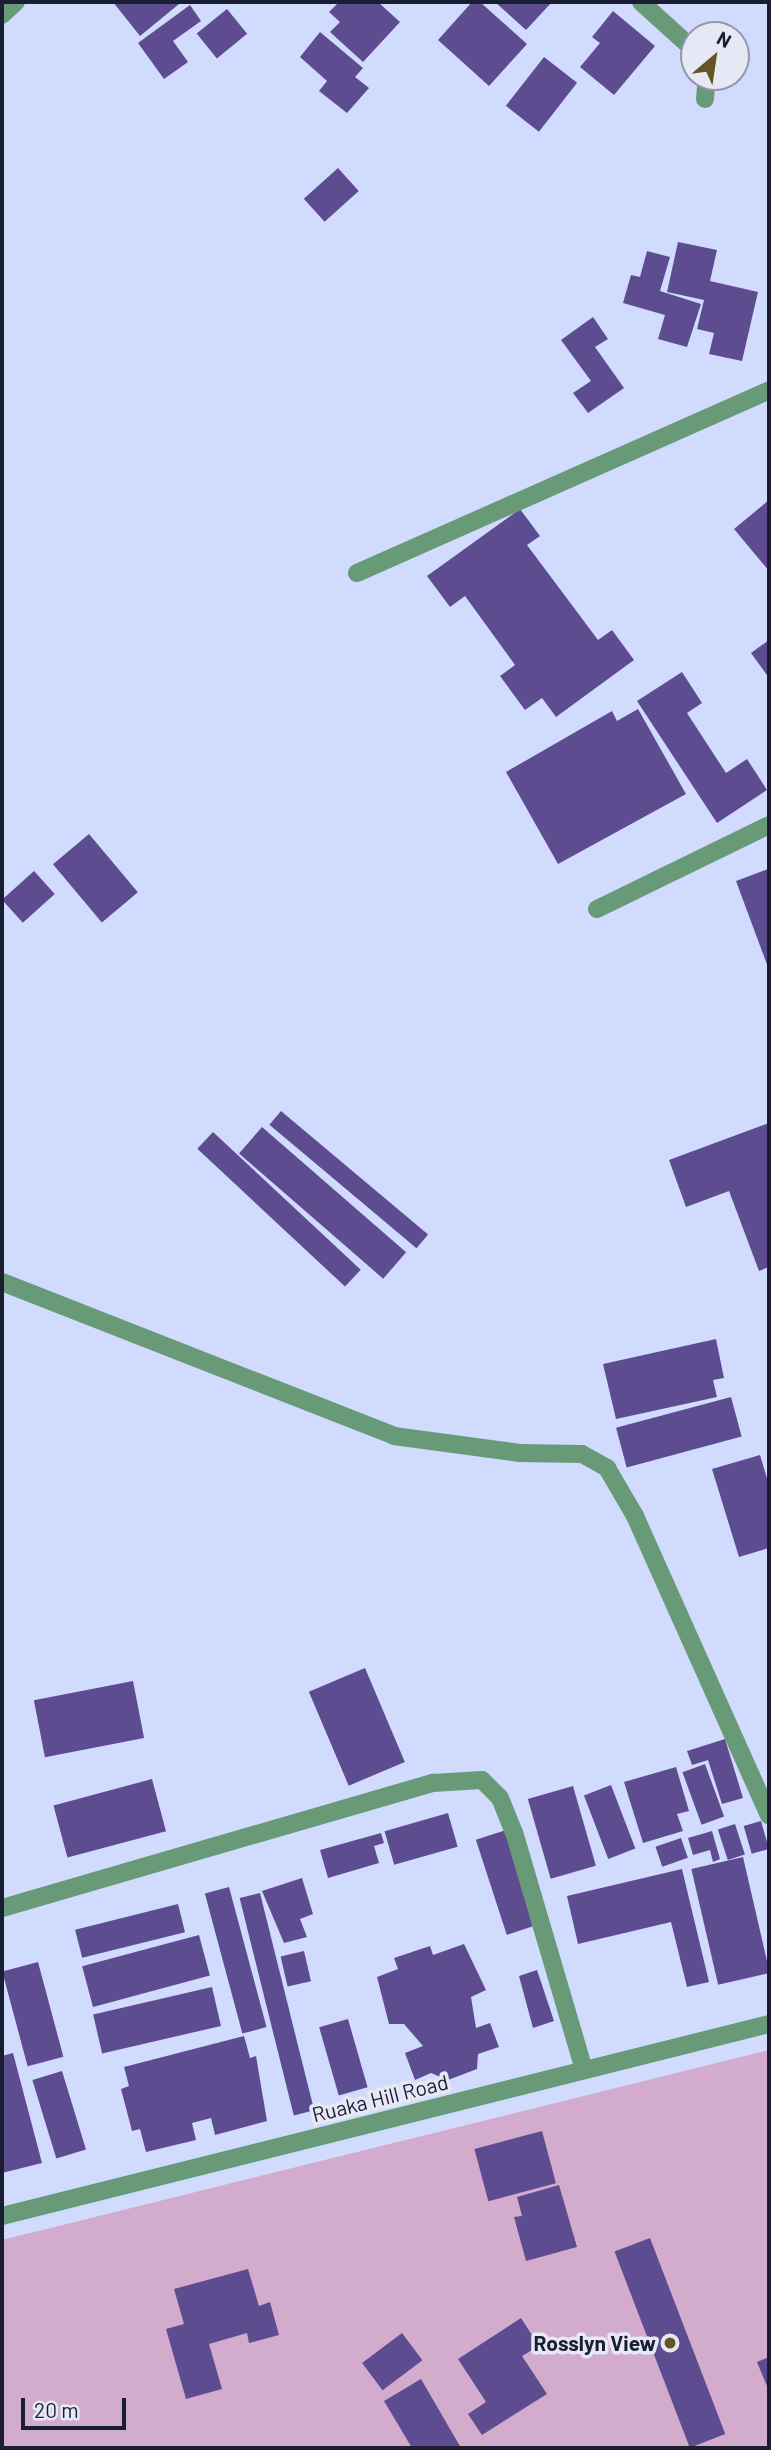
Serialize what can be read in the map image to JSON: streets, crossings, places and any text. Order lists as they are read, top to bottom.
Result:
{
  "streets": {
    "street": ["Ruaka Hill Road"]
  },
  "places": ["Rosslyn View"],
  "scale_bar": "20 m",
  "north": "top right"
}
